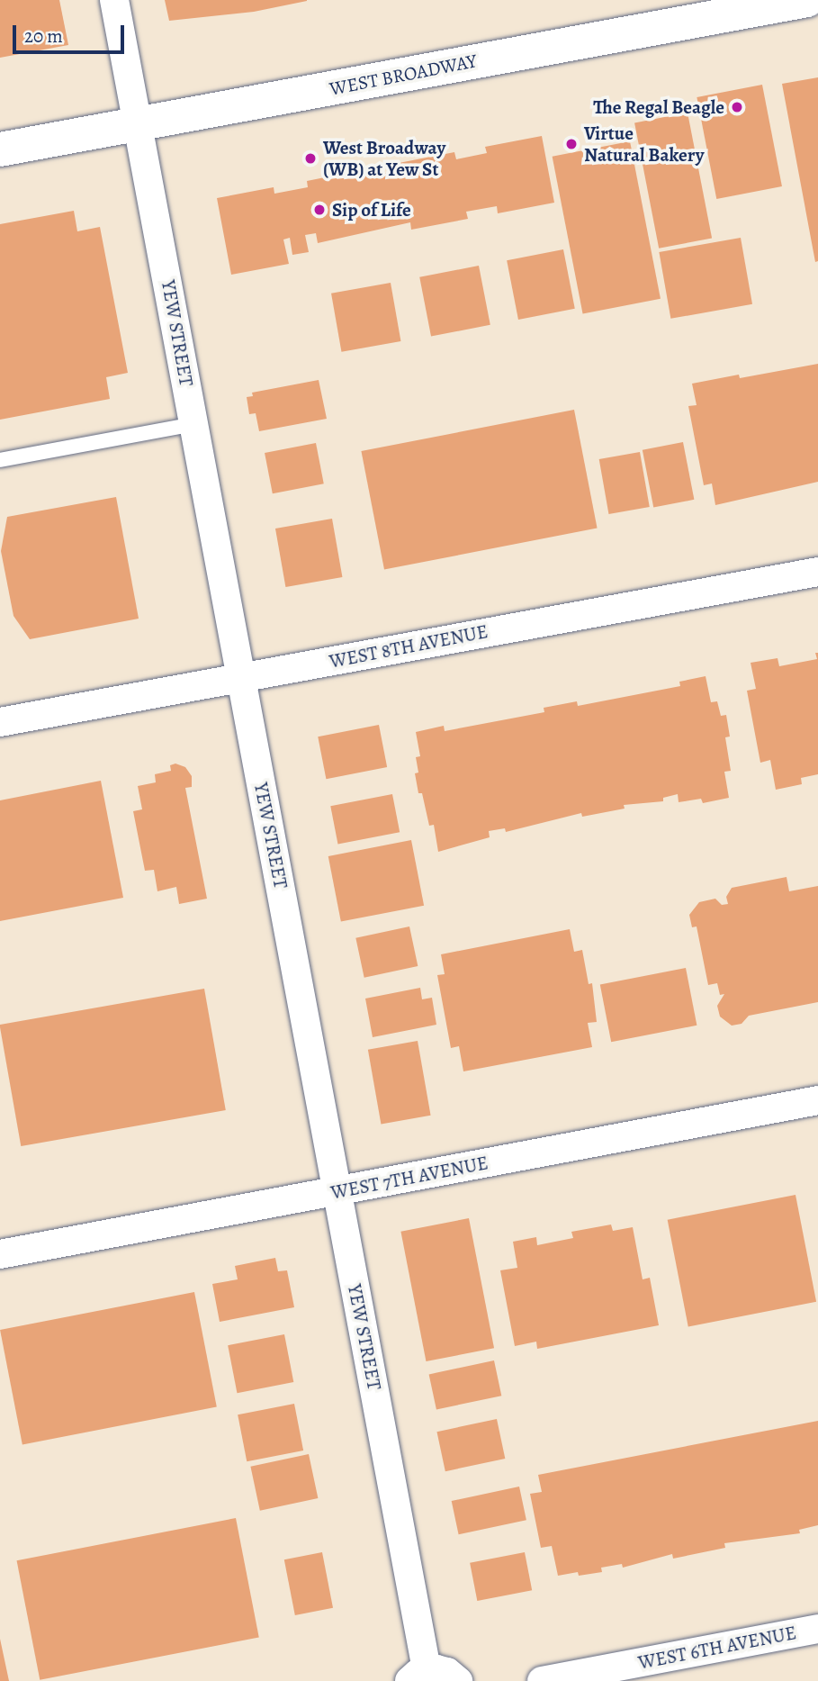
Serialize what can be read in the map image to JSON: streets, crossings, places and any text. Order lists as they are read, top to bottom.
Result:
{
  "streets": {
    "main road": ["WEST BROADWAY"],
    "street": [
      "YEW STREET",
      "WEST 8TH AVENUE",
      "WEST 7TH AVENUE",
      "WEST 6TH AVENUE"
    ]
  },
  "crossings": [
    ["WEST BROADWAY", "YEW STREET"],
    ["YEW STREET", "WEST 8TH AVENUE"],
    ["YEW STREET", "WEST 7TH AVENUE"]
  ],
  "places": [
    "The Regal Beagle",
    "Virtue Natural Bakery",
    "West Broadway (WB) at Yew St",
    "Sip of Life"
  ],
  "scale_bar": "20 m"
}
